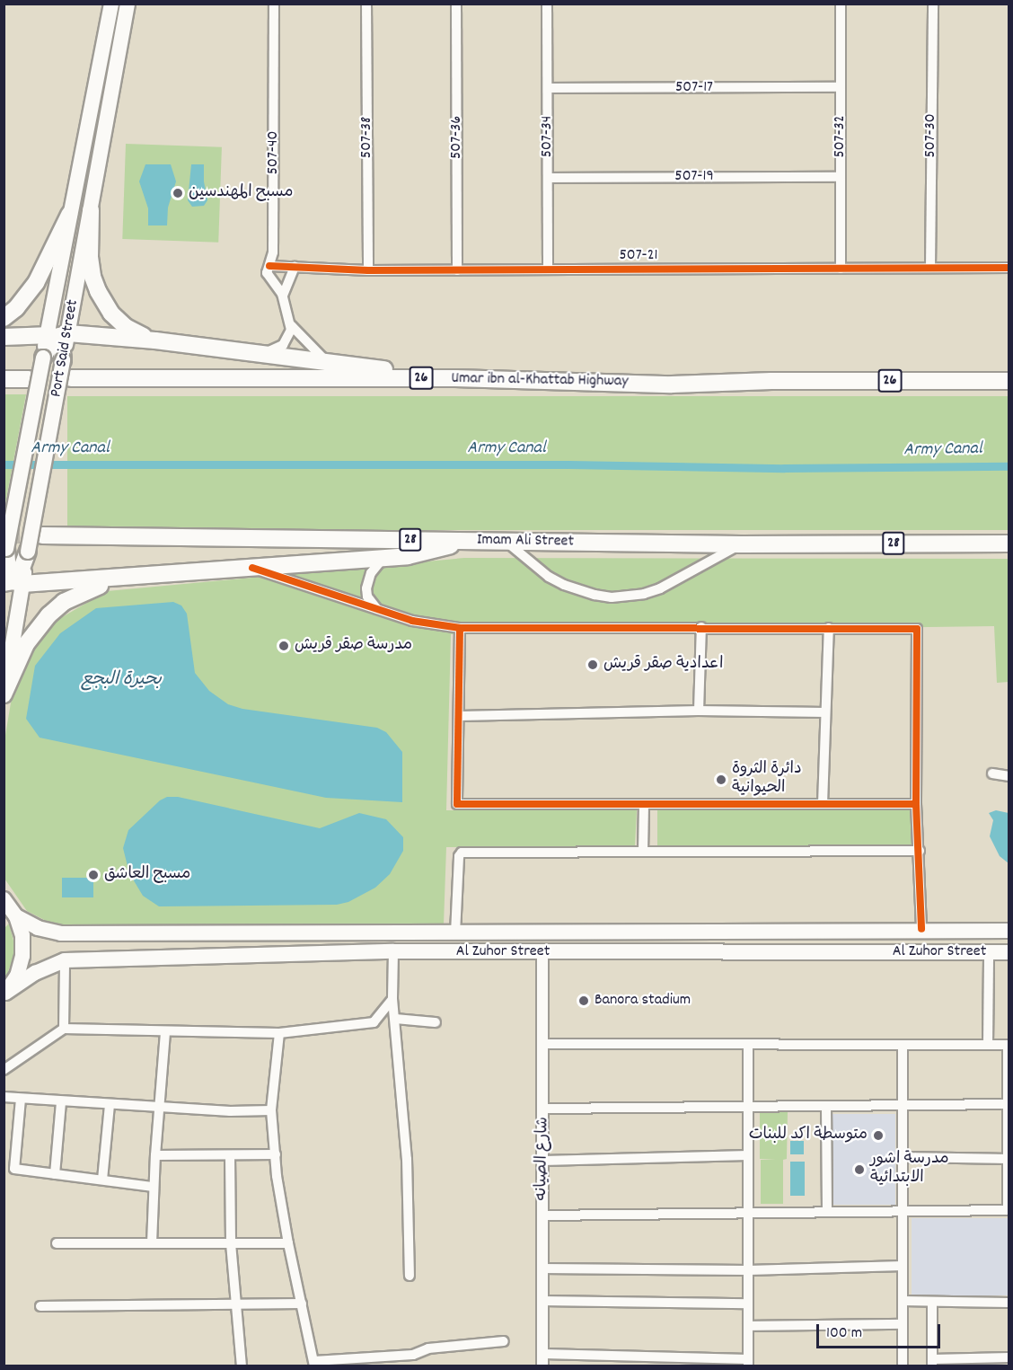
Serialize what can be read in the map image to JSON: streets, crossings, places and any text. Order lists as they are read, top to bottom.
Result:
{
  "streets": {
    "highway": [
      "26",
      "Umar ibn al-Khattab Highway",
      "28",
      "Imam Ali Street"
    ],
    "main road": ["Port Said Street", "Al Zuhor Street"],
    "street": [
      "507-17",
      "507-30",
      "507-34",
      "507-32",
      "507-38",
      "507-36",
      "507-40",
      "507-19",
      "507-21",
      "شارع الصيانه"
    ]
  },
  "crossings": [
    ["507-17", "507-34"],
    ["507-17", "507-32"],
    ["507-30", "507-21"],
    ["507-34", "507-19"],
    ["507-34", "507-21"],
    ["507-32", "507-19"],
    ["507-32", "507-21"],
    ["507-38", "507-21"],
    ["507-36", "507-21"],
    ["507-40", "507-21"],
    ["Al Zuhor Street", "شارع الصيانه"]
  ],
  "water": ["Army Canal", "بحيرة البجع"],
  "places": [
    "مسبح المهندسين",
    "مدرسة صقر قريش",
    "اعدادية صقر قريش",
    "دائرة الثروة الحيوانية",
    "مسبح العاشق",
    "Banora stadium",
    "متوسطة اكد للبنات",
    "مدرسة اشور الابتدائية"
  ],
  "scale_bar": "100 m"
}
